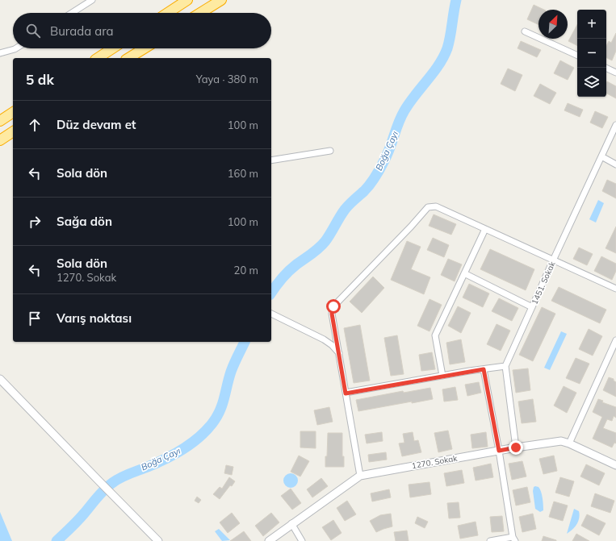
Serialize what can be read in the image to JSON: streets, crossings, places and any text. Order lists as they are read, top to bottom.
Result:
{
  "streets": {
    "street": ["1451. Sokak", "1270. Sokak"]
  },
  "water": ["Boğa Çayı"],
  "north": "top right",
  "page": {
    "map_buttons": ["+", "−"],
    "search": "Burada ara",
    "heading": ["5 dk", "Yaya · 380 m"],
    "list": [
      ["Düz devam et", "100 m"],
      ["Sola dön", "160 m"],
      ["Sağa dön", "100 m"],
      ["Sola dön", "1270. Sokak", "20 m"],
      "Varış noktası"
    ]
  }
}
